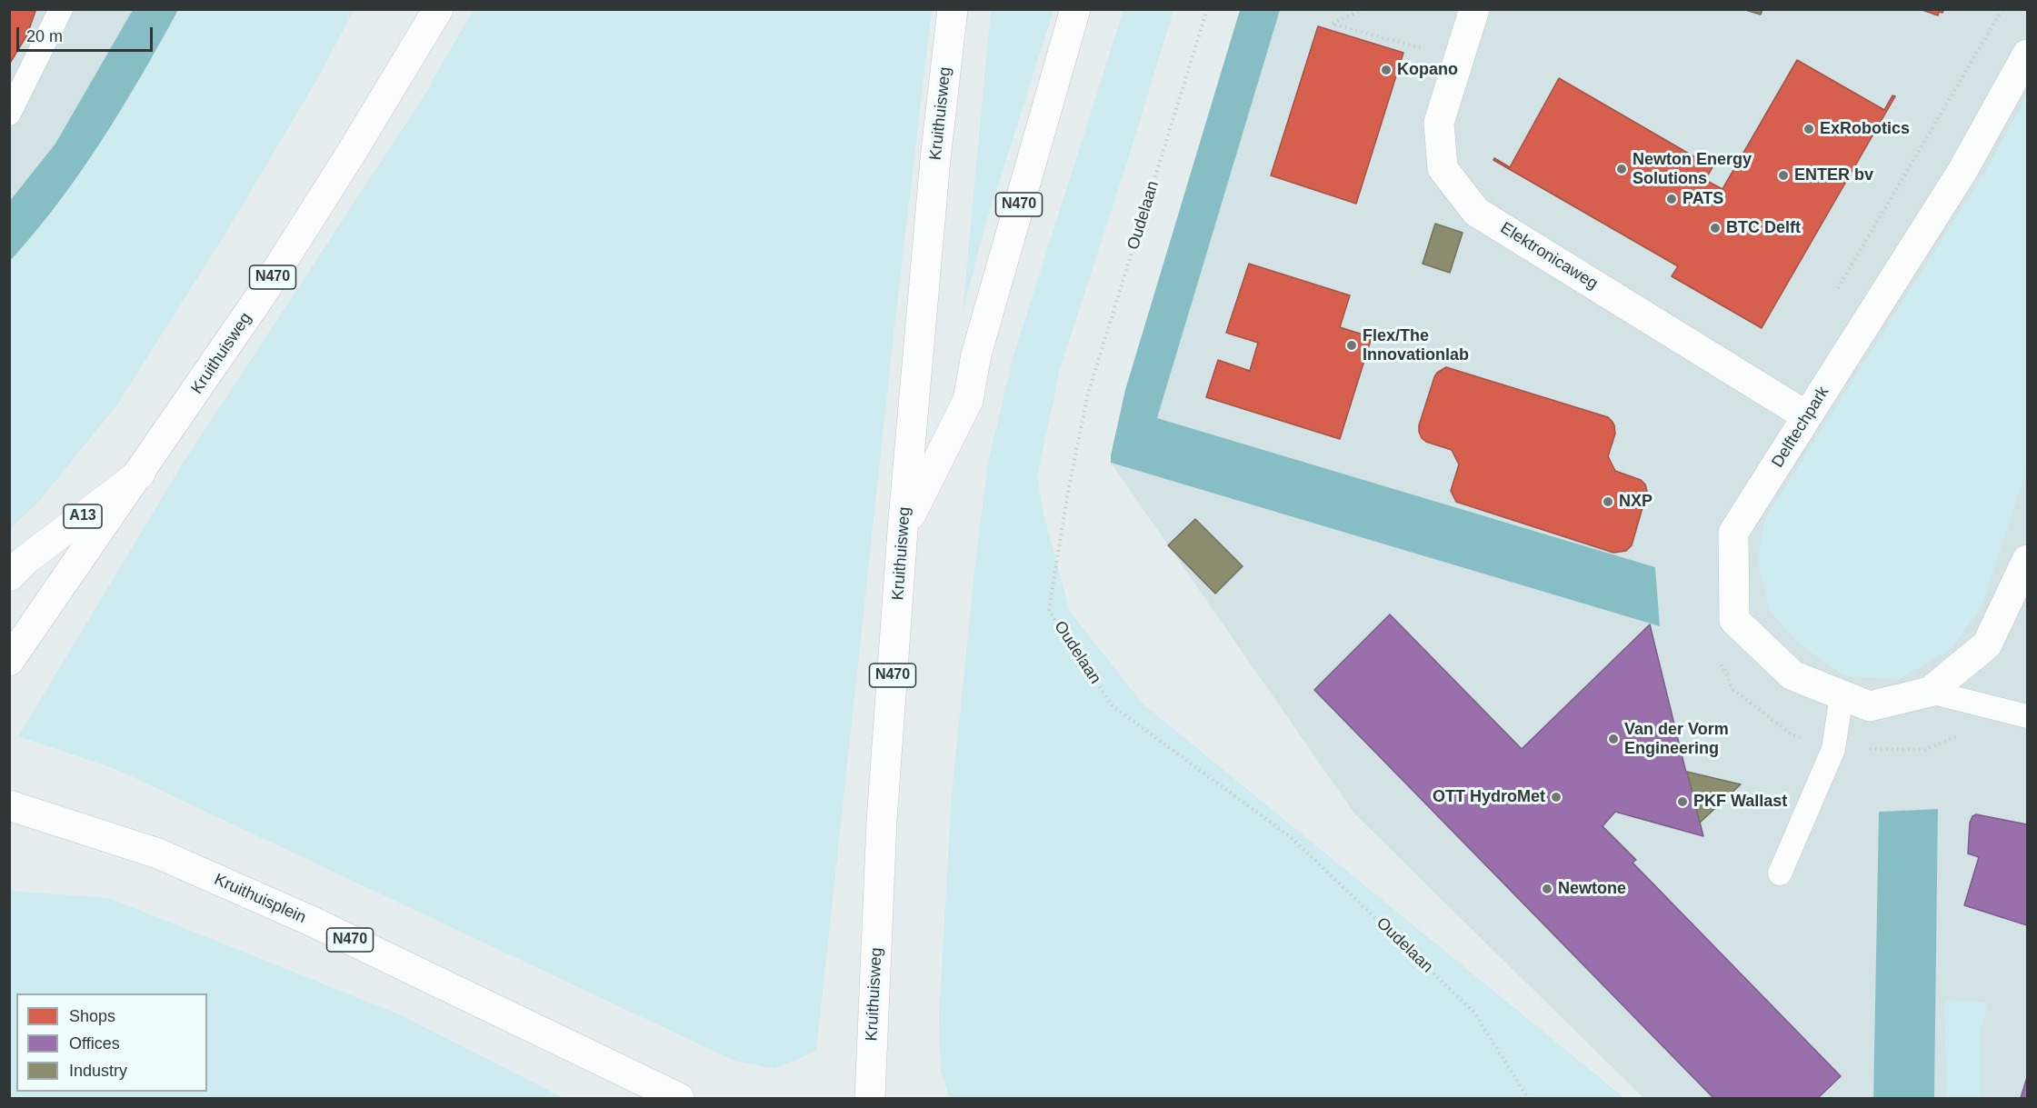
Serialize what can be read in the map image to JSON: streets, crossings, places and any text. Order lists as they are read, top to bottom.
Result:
{
  "streets": {
    "main road": [
      "Kruithuisweg",
      "N470",
      "Elektronicaweg",
      "Delftechpark",
      "A13",
      "Kruithuisplein"
    ],
    "path": ["Oudelaan"]
  },
  "crossings": [
    ["Kruithuisweg", "N470"],
    ["Kruithuisweg", "A13"],
    ["Elektronicaweg", "Delftechpark"]
  ],
  "places": [
    "Kopano",
    "ExRobotics",
    "Newton Energy Solutions",
    "ENTER bv",
    "PATS",
    "BTC Delft",
    "Flex/The Innovationlab",
    "NXP",
    "Van der Vorm Engineering",
    "OTT HydroMet",
    "PKF Wallast",
    "Newtone"
  ],
  "legend": ["Shops", "Offices", "Industry"],
  "scale_bar": "20 m"
}
